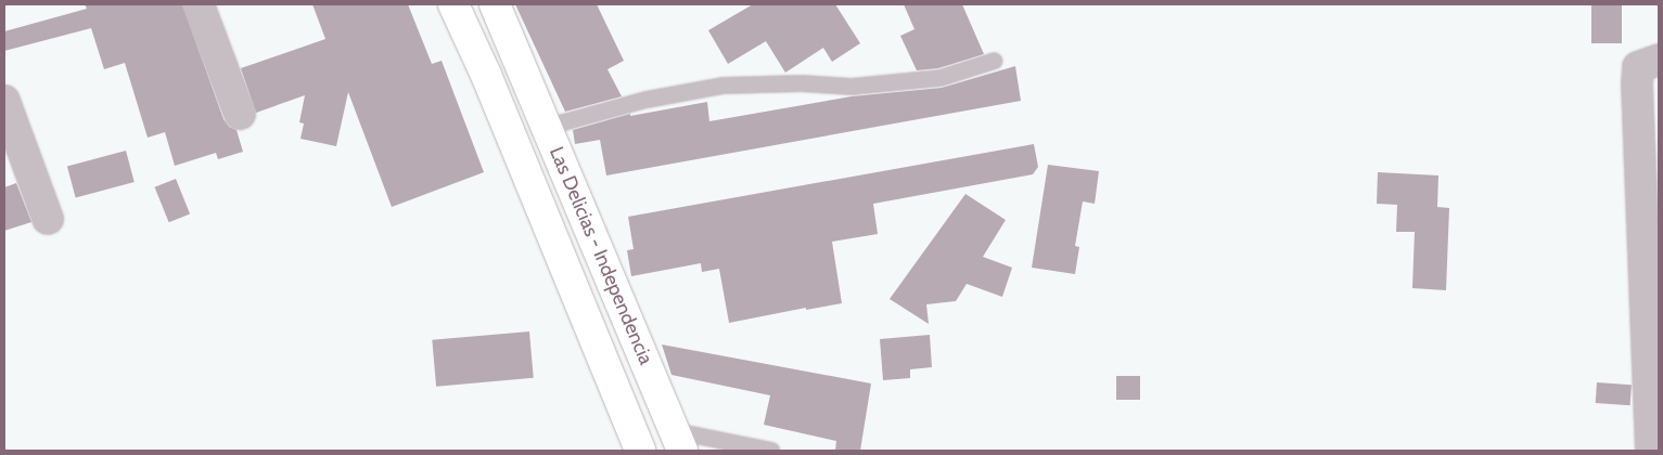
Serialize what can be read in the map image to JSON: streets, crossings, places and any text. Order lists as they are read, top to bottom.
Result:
{
  "streets": {
    "main road": ["Las Delicias - Independencia"]
  }
}
